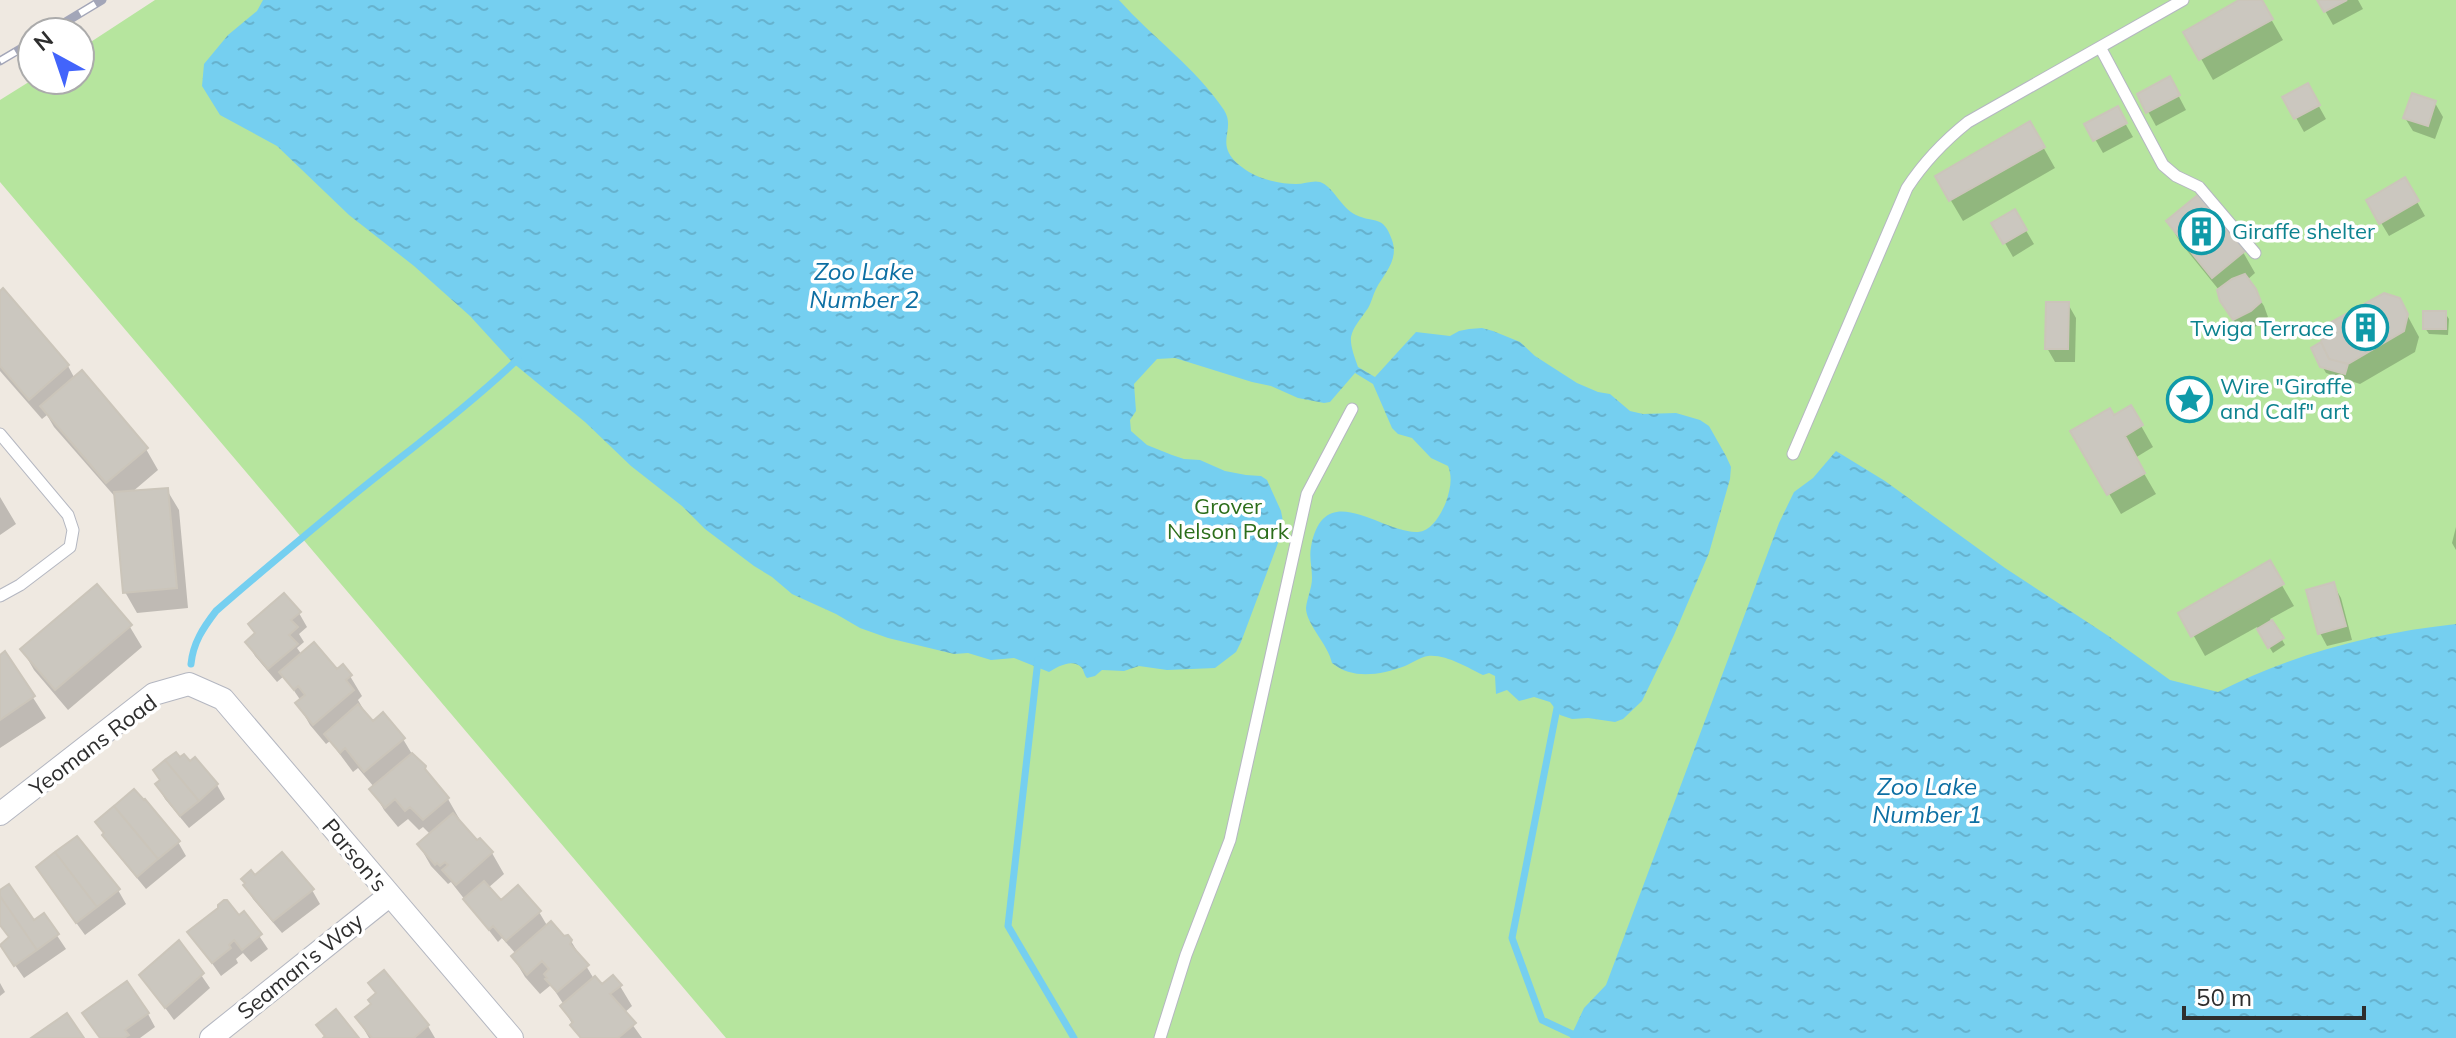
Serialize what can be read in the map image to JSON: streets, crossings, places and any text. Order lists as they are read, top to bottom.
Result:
{
  "streets": {
    "street": ["Yeomans Road", "Parson's", "Seaman's Way"]
  },
  "crossings": [
    ["Yeomans Road", "Parson's"],
    ["Parson's", "Seaman's Way"]
  ],
  "water": ["Zoo Lake Number 2", "Zoo Lake Number 1"],
  "parks": ["Grover Nelson Park"],
  "places": {
    "building": ["Giraffe shelter", "Twiga Terrace"],
    "place": ["Wire \"Giraffe and Calf\" art"]
  },
  "scale_bar": "50 m",
  "north": "top left"
}
